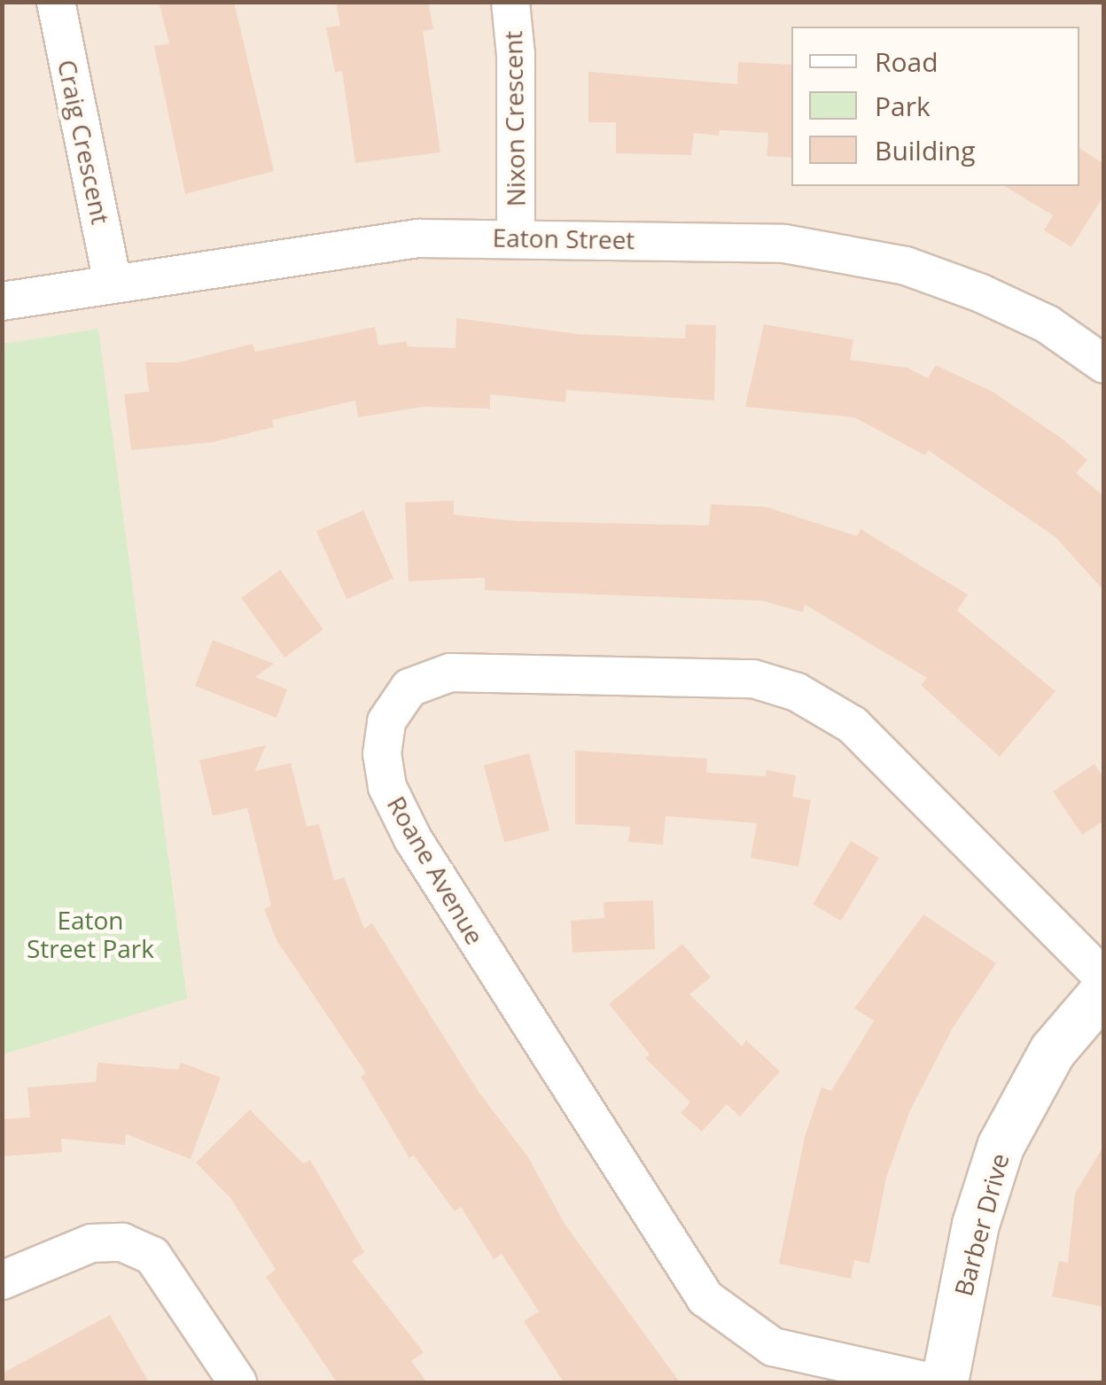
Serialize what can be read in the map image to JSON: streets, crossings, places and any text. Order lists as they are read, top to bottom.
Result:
{
  "streets": {
    "street": [
      "Nixon Crescent",
      "Craig Crescent",
      "Eaton Street",
      "Roane Avenue",
      "Barber Drive"
    ]
  },
  "crossings": [
    ["Nixon Crescent", "Eaton Street"],
    ["Craig Crescent", "Eaton Street"]
  ],
  "parks": ["Eaton Street Park"],
  "legend": ["Road", "Park", "Building"]
}
